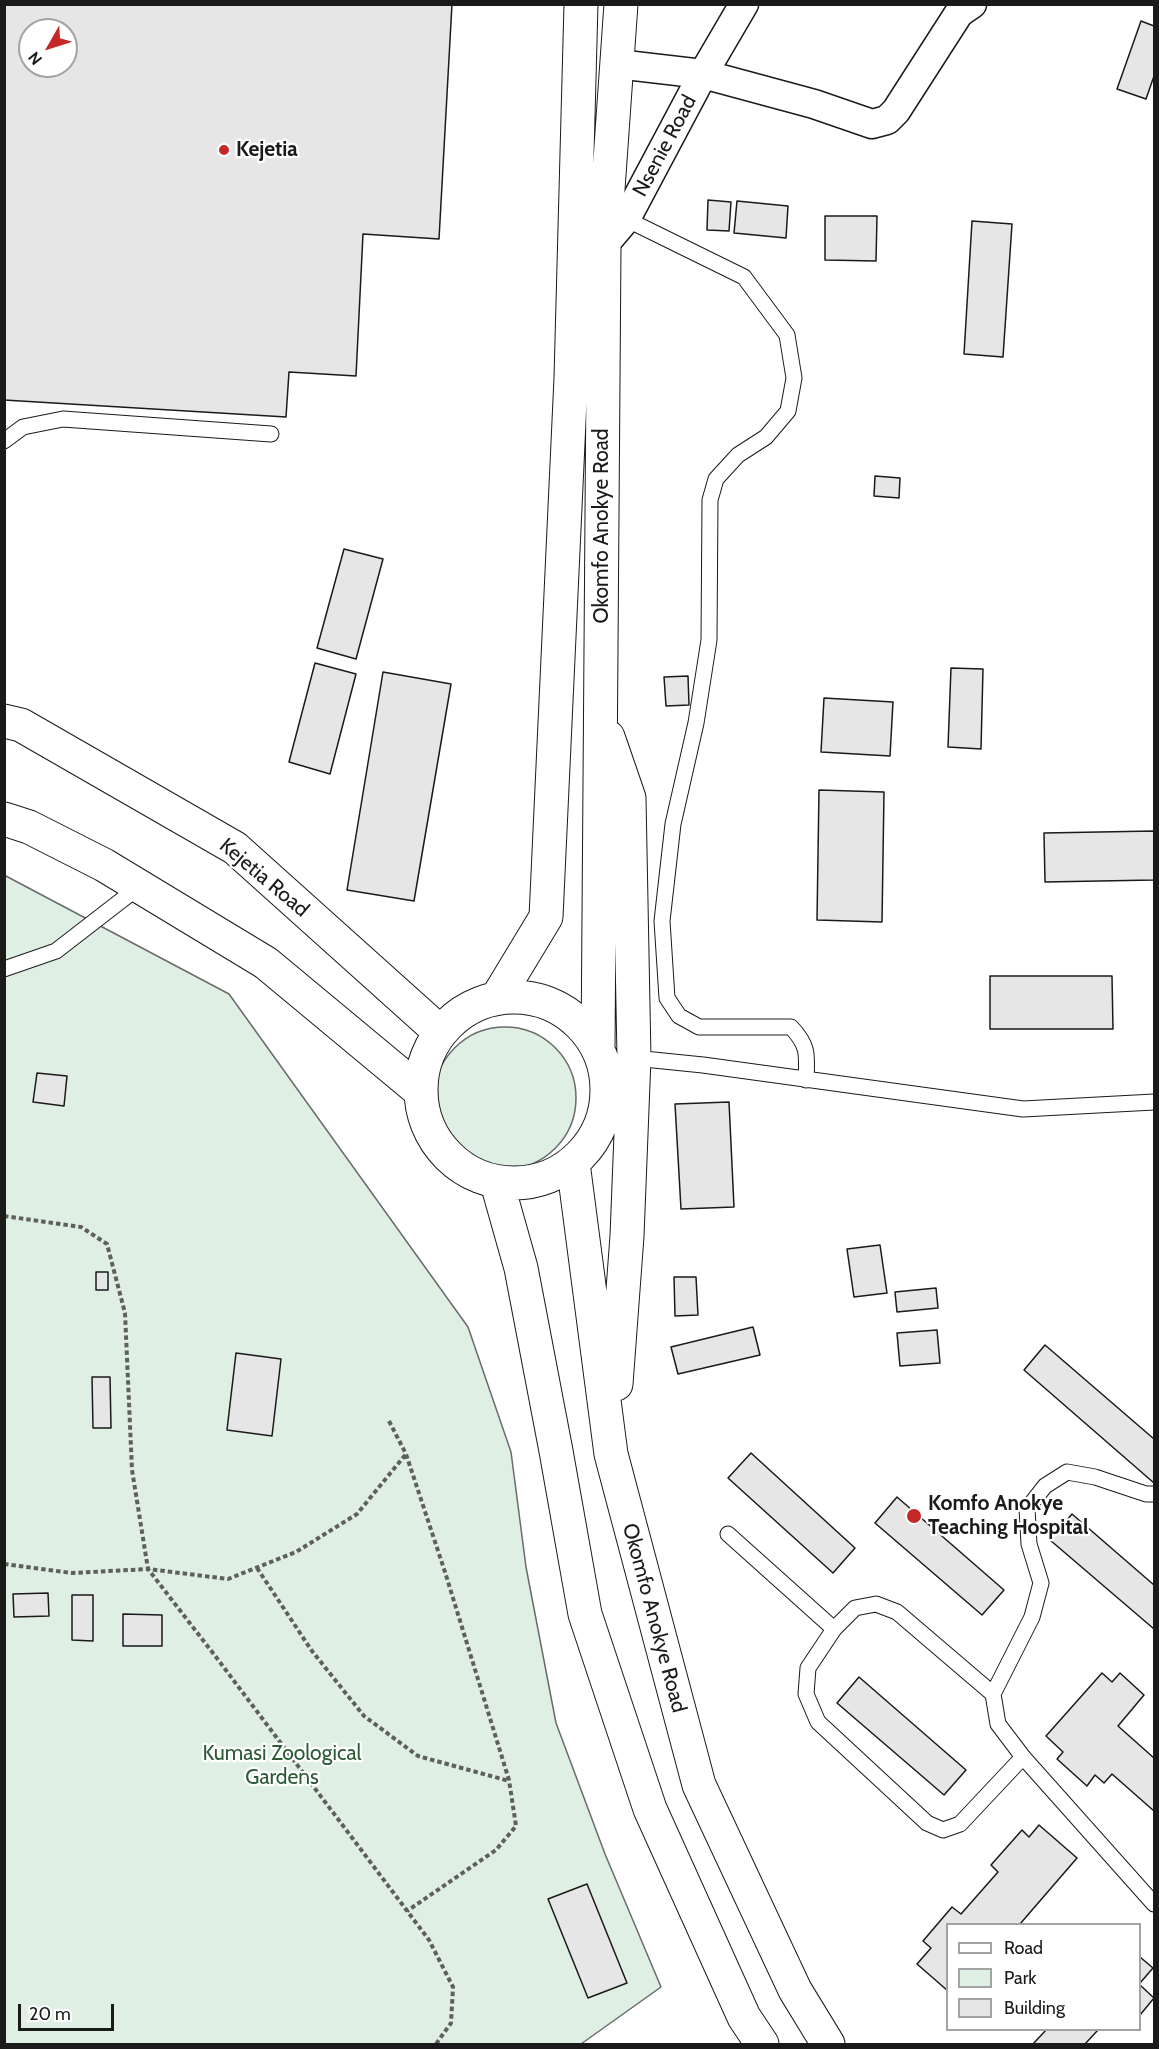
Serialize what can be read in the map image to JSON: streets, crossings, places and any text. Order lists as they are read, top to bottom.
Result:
{
  "streets": {
    "main road": ["Okomfo Anokye Road", "Kejetia Road"],
    "street": ["Nsenie Road"]
  },
  "crossings": [
    ["Nsenie Road", "Okomfo Anokye Road"],
    ["Okomfo Anokye Road", "Kejetia Road"]
  ],
  "parks": ["Kumasi Zoological Gardens"],
  "places": ["Kejetia", "Komfo Anokye Teaching Hospital"],
  "legend": ["Road", "Park", "Building"],
  "scale_bar": "20 m",
  "north": "bottom left"
}
